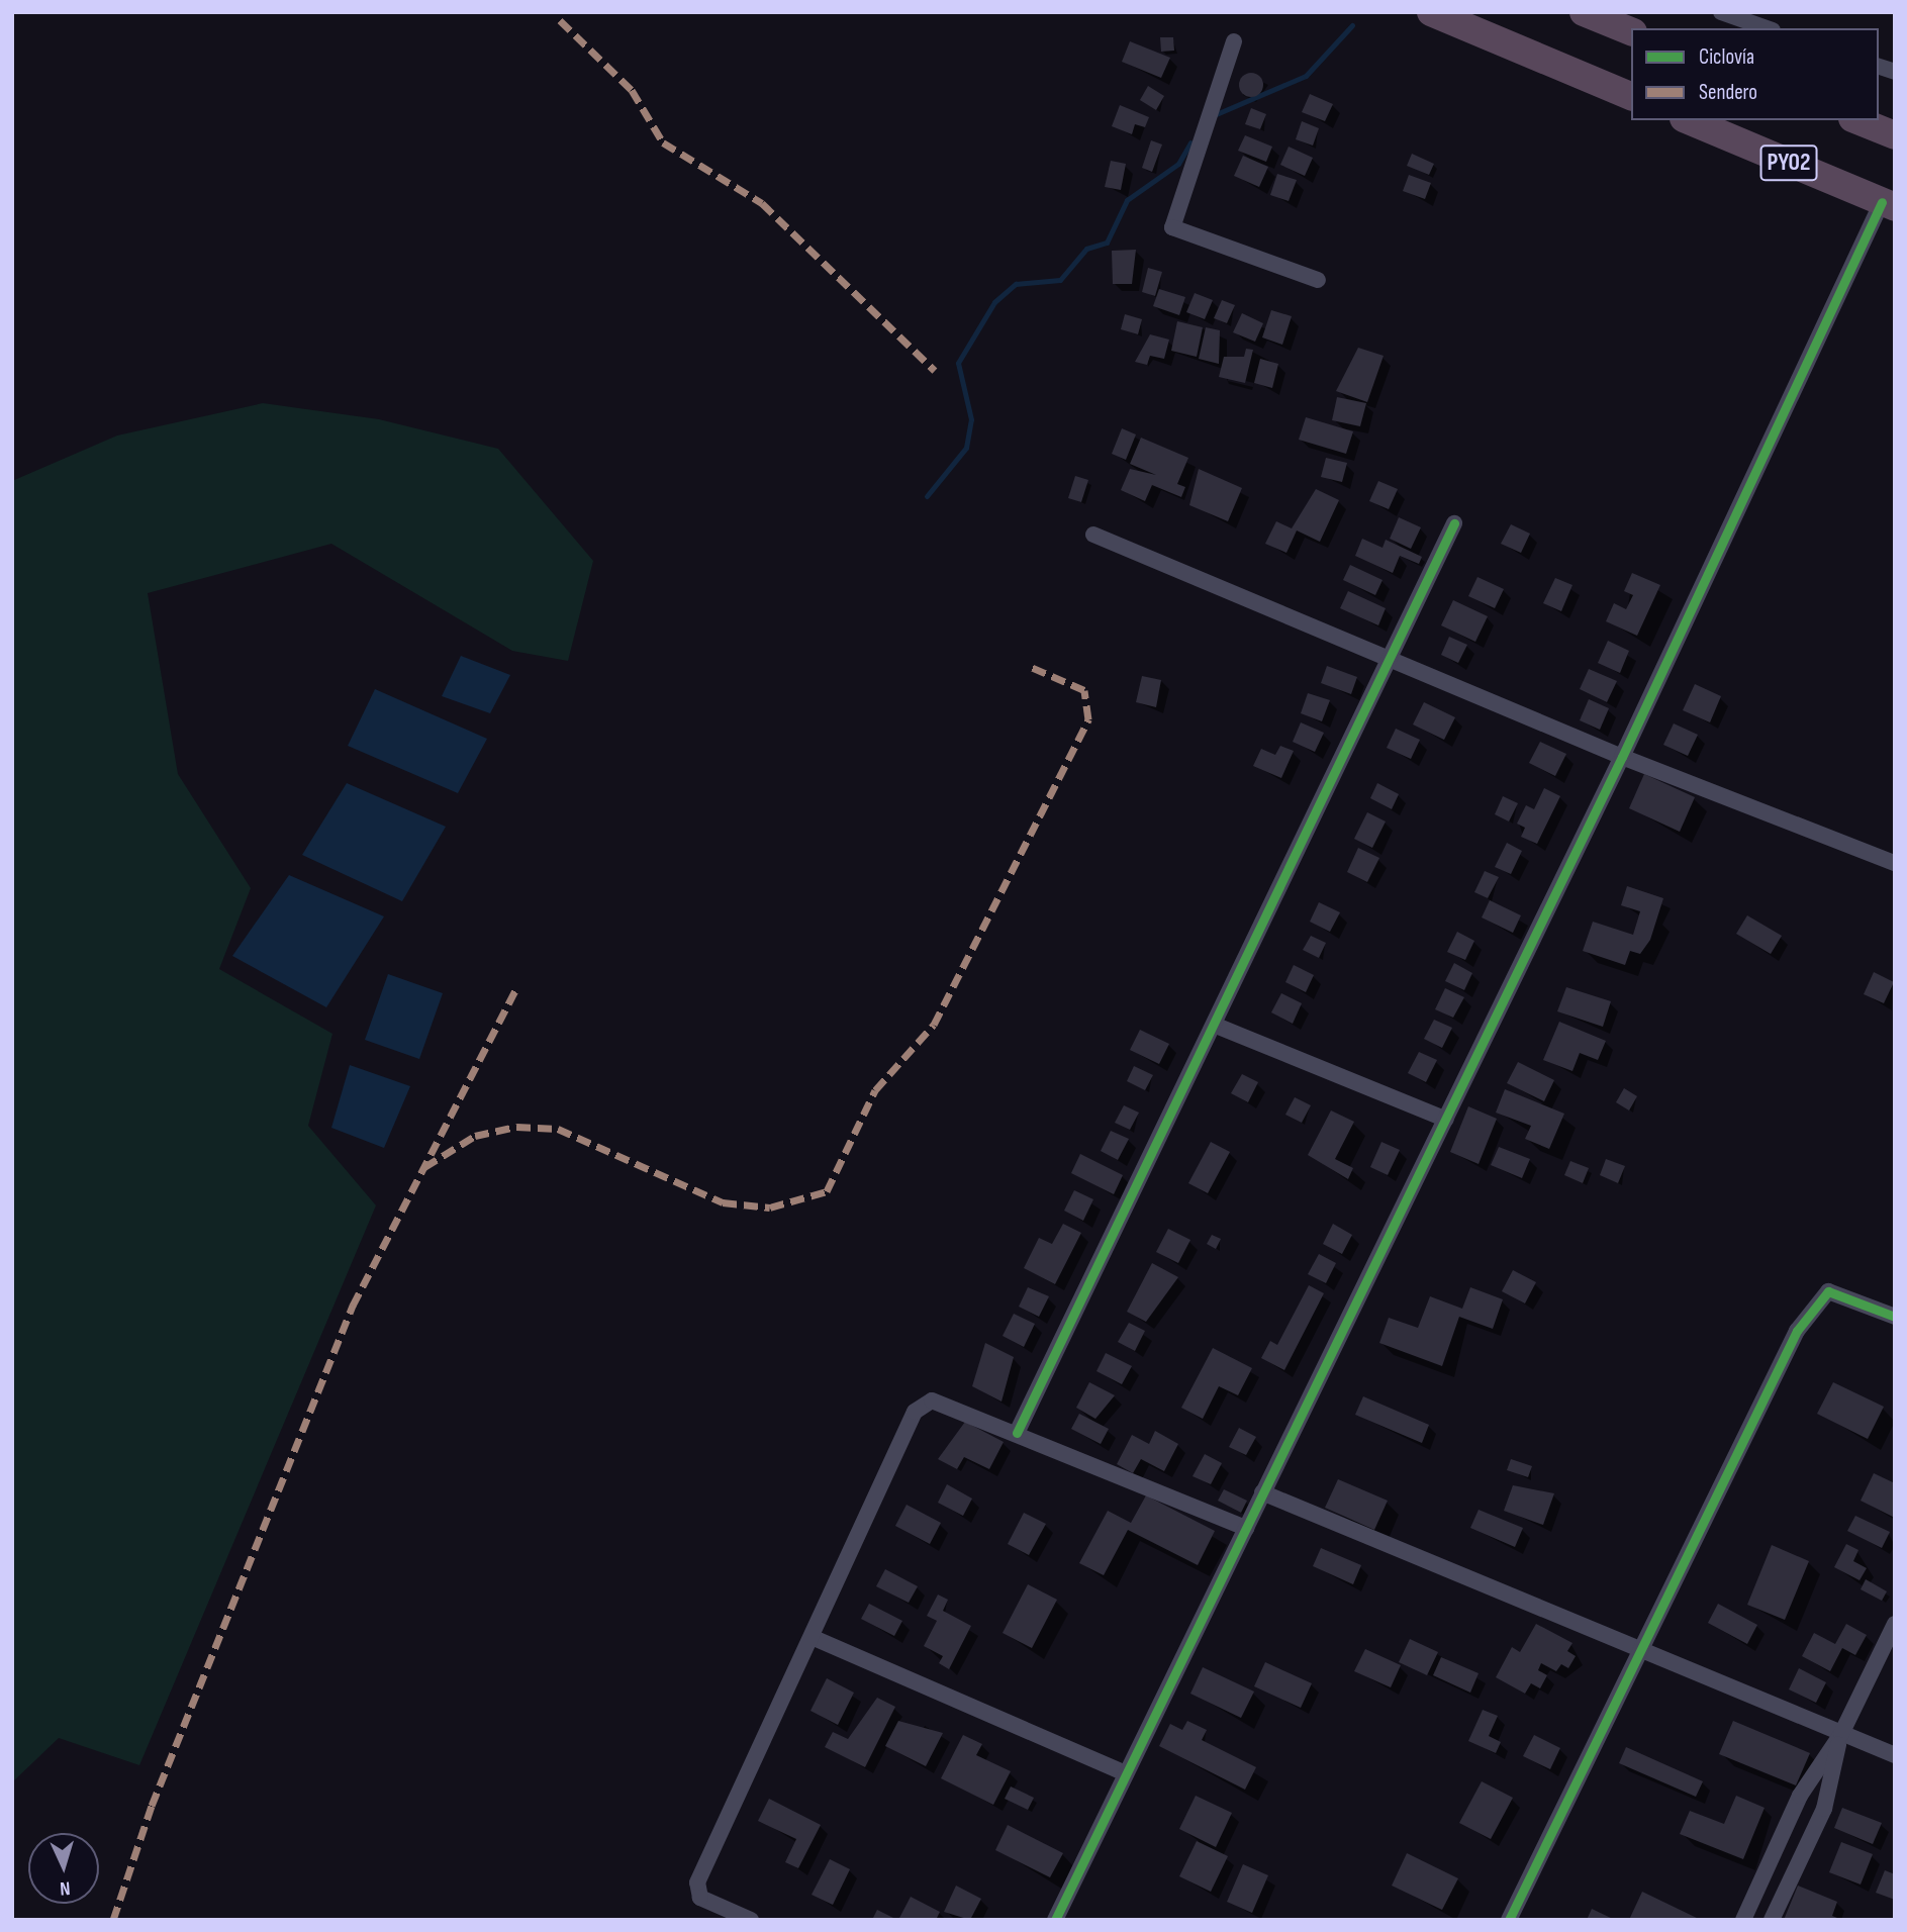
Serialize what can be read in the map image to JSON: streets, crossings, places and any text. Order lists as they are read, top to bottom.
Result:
{
  "streets": {
    "highway": ["PY02"]
  },
  "legend": ["Ciclovía", "Sendero"],
  "north": "bottom"
}
